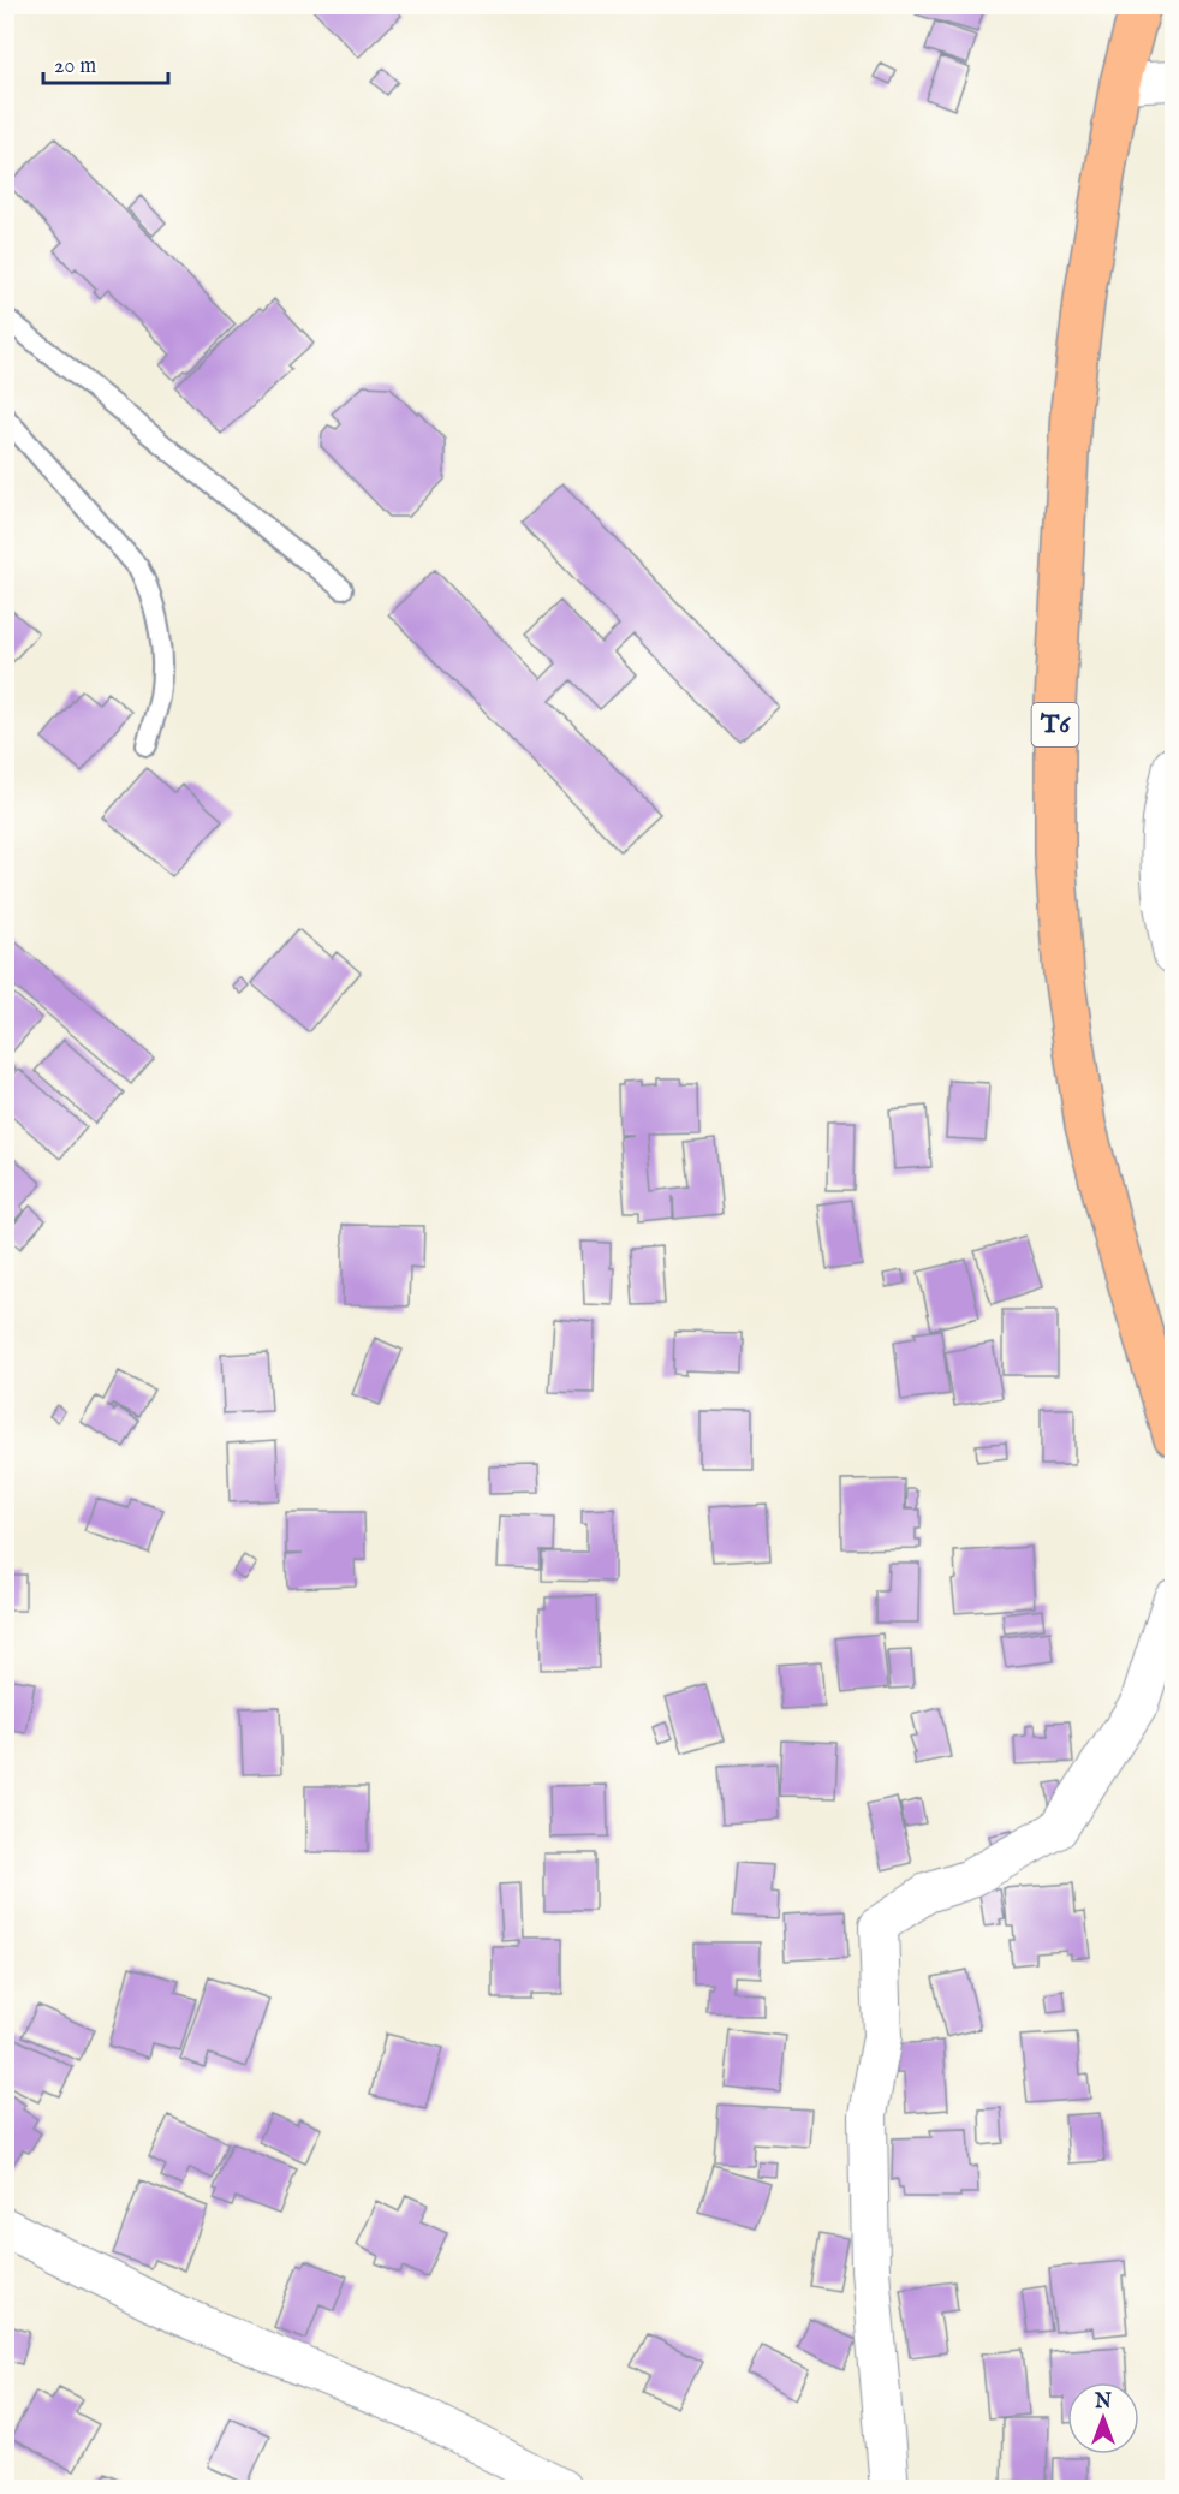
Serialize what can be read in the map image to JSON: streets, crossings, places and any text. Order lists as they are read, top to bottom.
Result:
{
  "streets": {
    "highway": ["T6"]
  },
  "scale_bar": "20 m",
  "north": "top"
}
